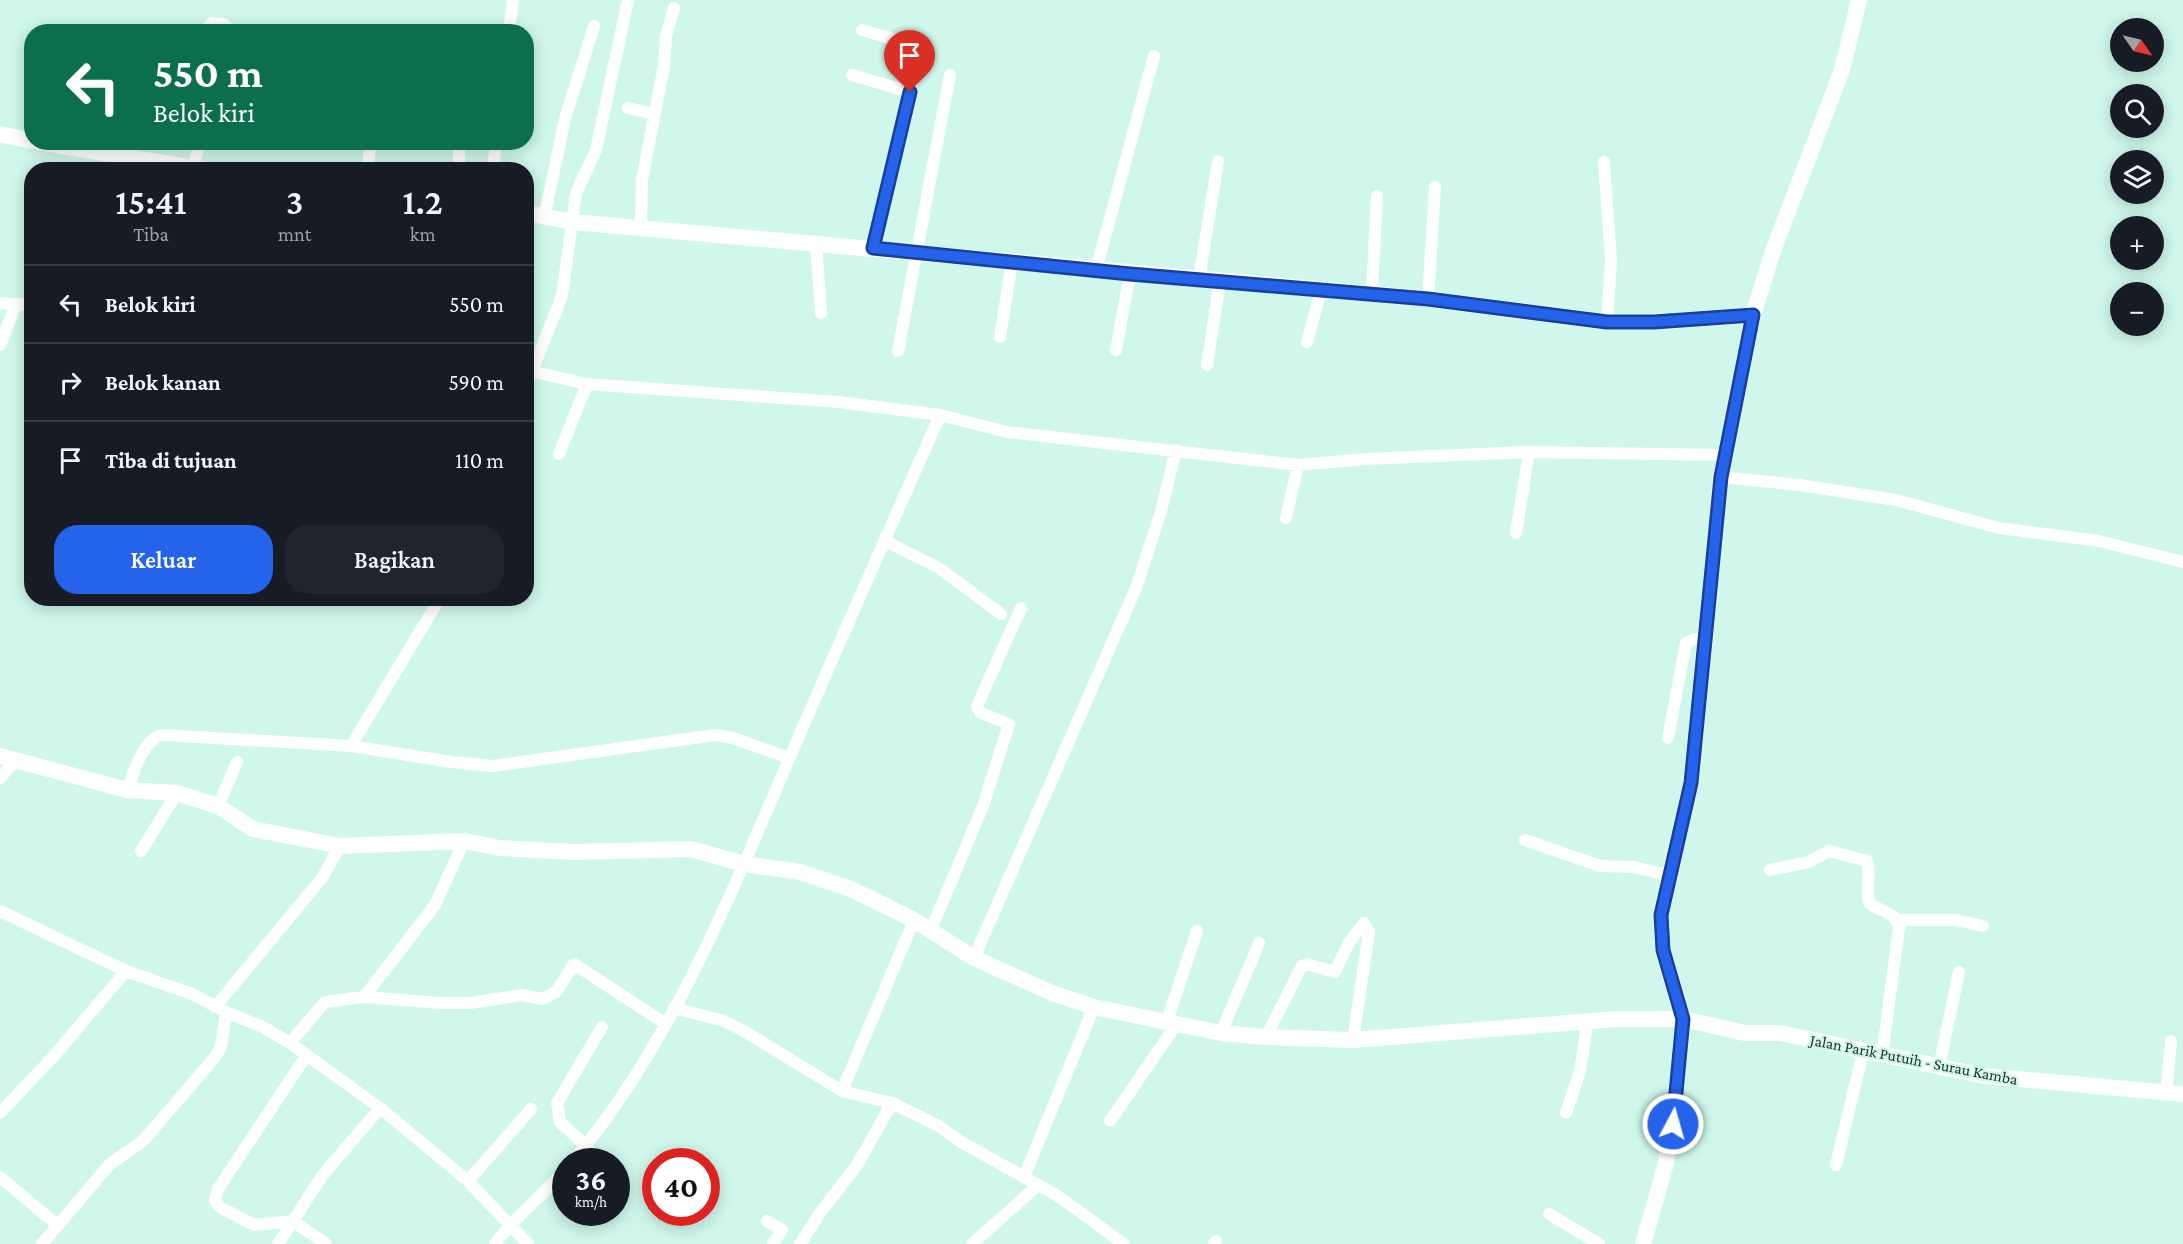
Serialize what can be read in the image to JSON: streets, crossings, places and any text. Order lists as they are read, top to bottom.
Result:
{
  "streets": {
    "street": ["Jalan Parik Putuih - Surau Kamba"]
  },
  "north": "bottom right",
  "page": {
    "map_buttons": ["+", "−"],
    "turn": ["550 m", "Belok kiri"],
    "eta": [
      "15:41",
      "Tiba",
      "3",
      "mnt",
      "1.2",
      "km"
    ],
    "list": [
      {
        "name": "Belok kiri",
        "value": "550 m"
      },
      {
        "name": "Belok kanan",
        "value": "590 m"
      },
      {
        "name": "Tiba di tujuan",
        "value": "110 m"
      }
    ],
    "buttons": ["Keluar", "Bagikan"],
    "speed": "36 km/h",
    "limit": "40"
  }
}
